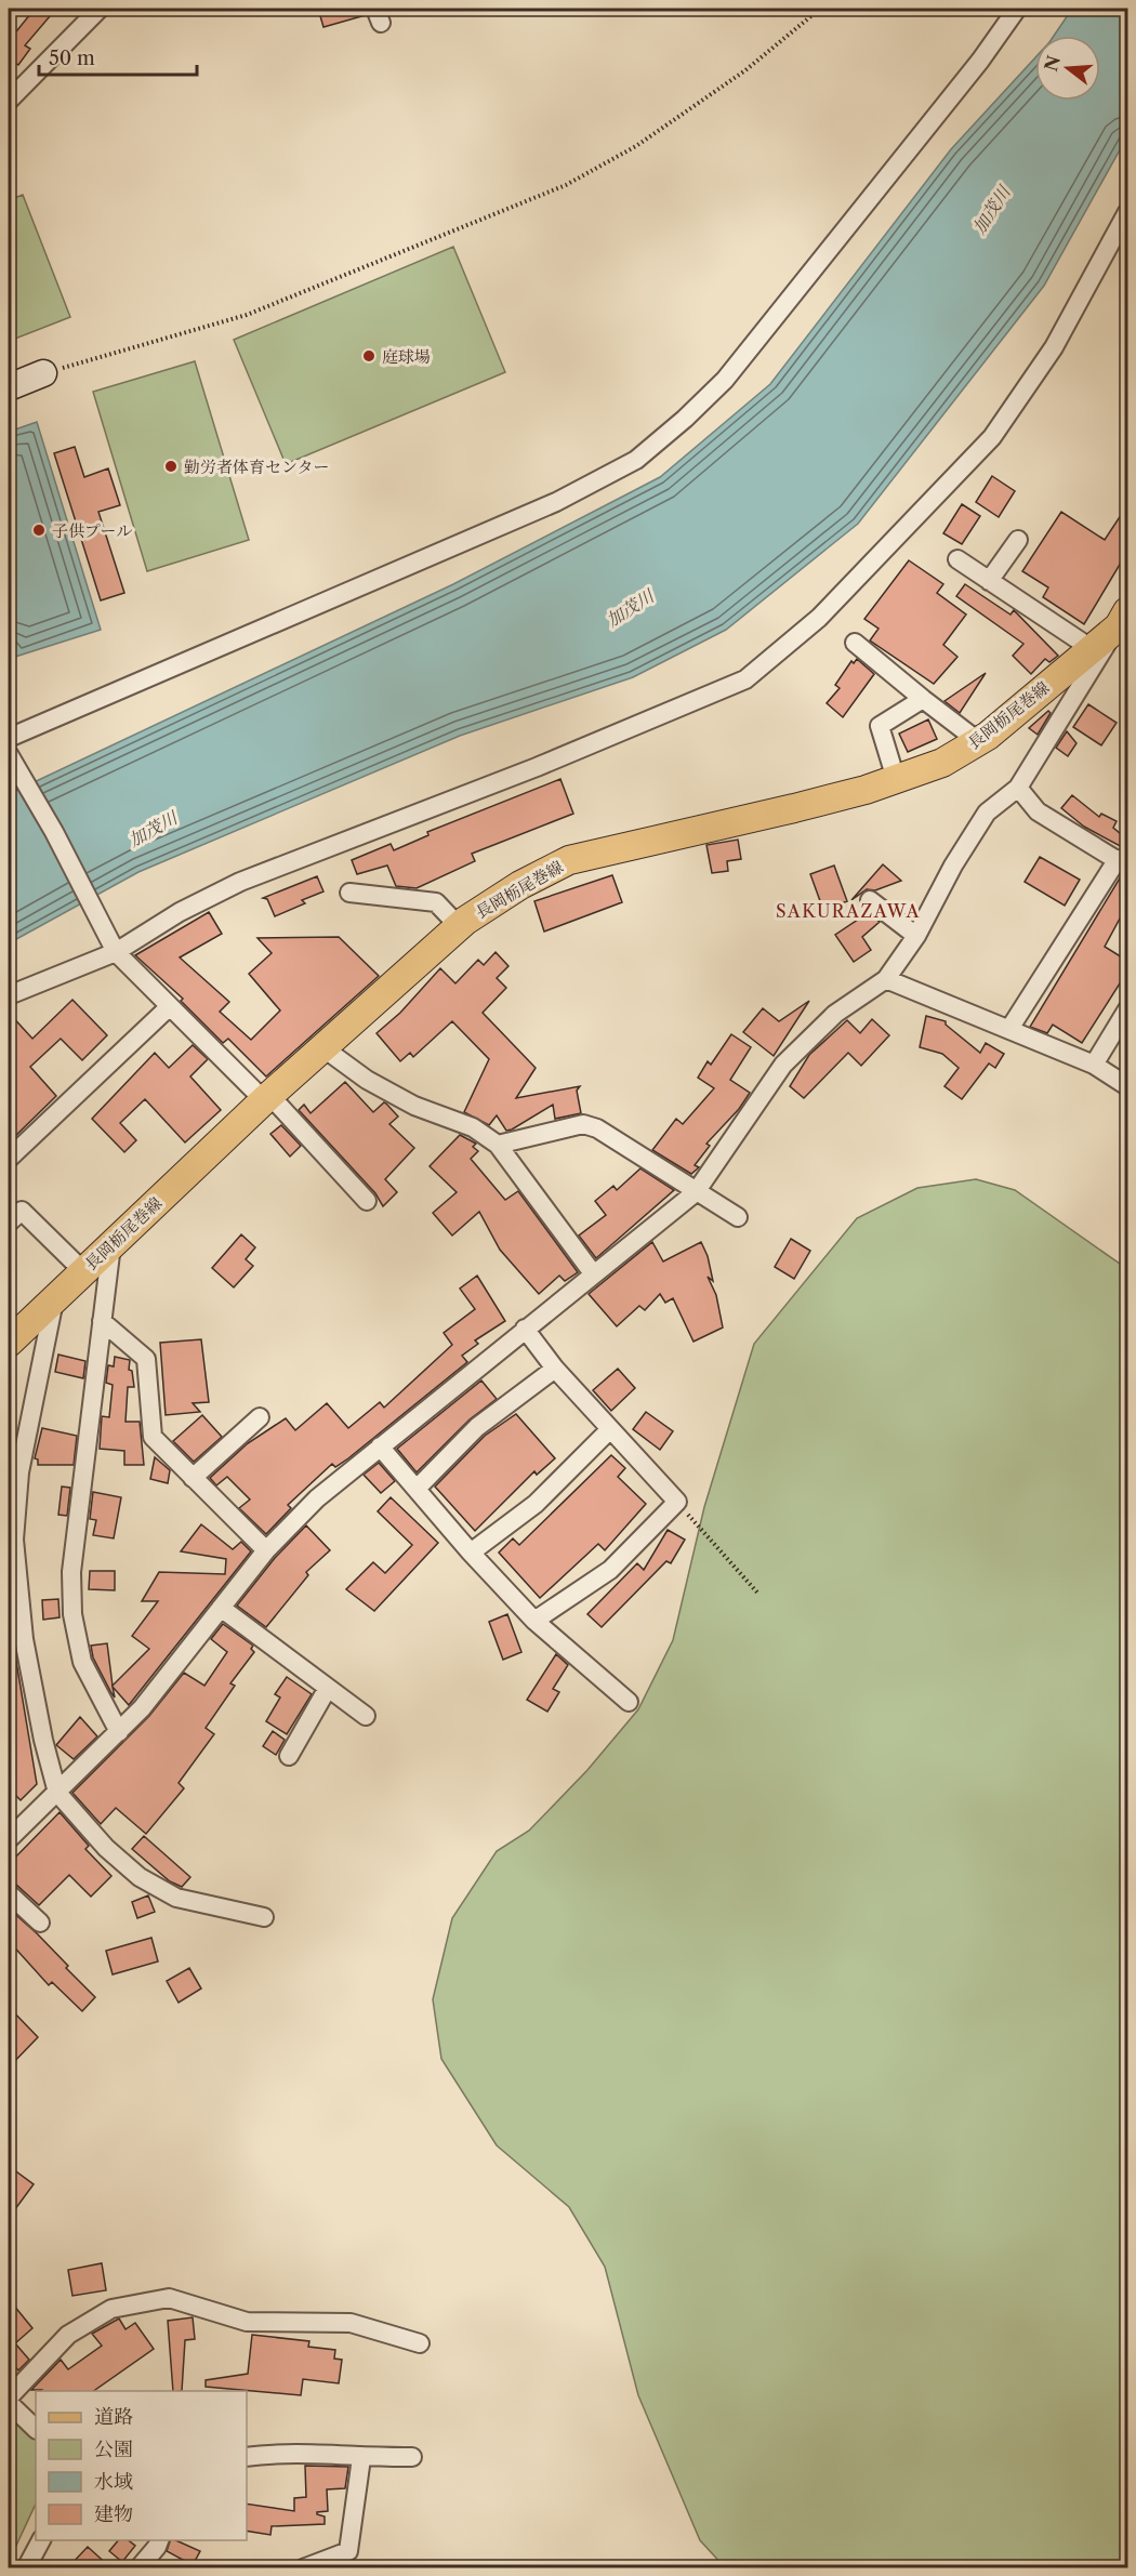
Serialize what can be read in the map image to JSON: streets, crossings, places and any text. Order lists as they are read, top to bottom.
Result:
{
  "streets": {
    "main road": ["長岡栃尾巻線"]
  },
  "districts": ["SAKURAZAWA"],
  "water": ["加茂川"],
  "places": ["庭球場", "勤労者体育センター", "子供プール"],
  "legend": [
    "道路",
    "公園",
    "水域",
    "建物"
  ],
  "scale_bar": "50 m",
  "north": "left"
}
